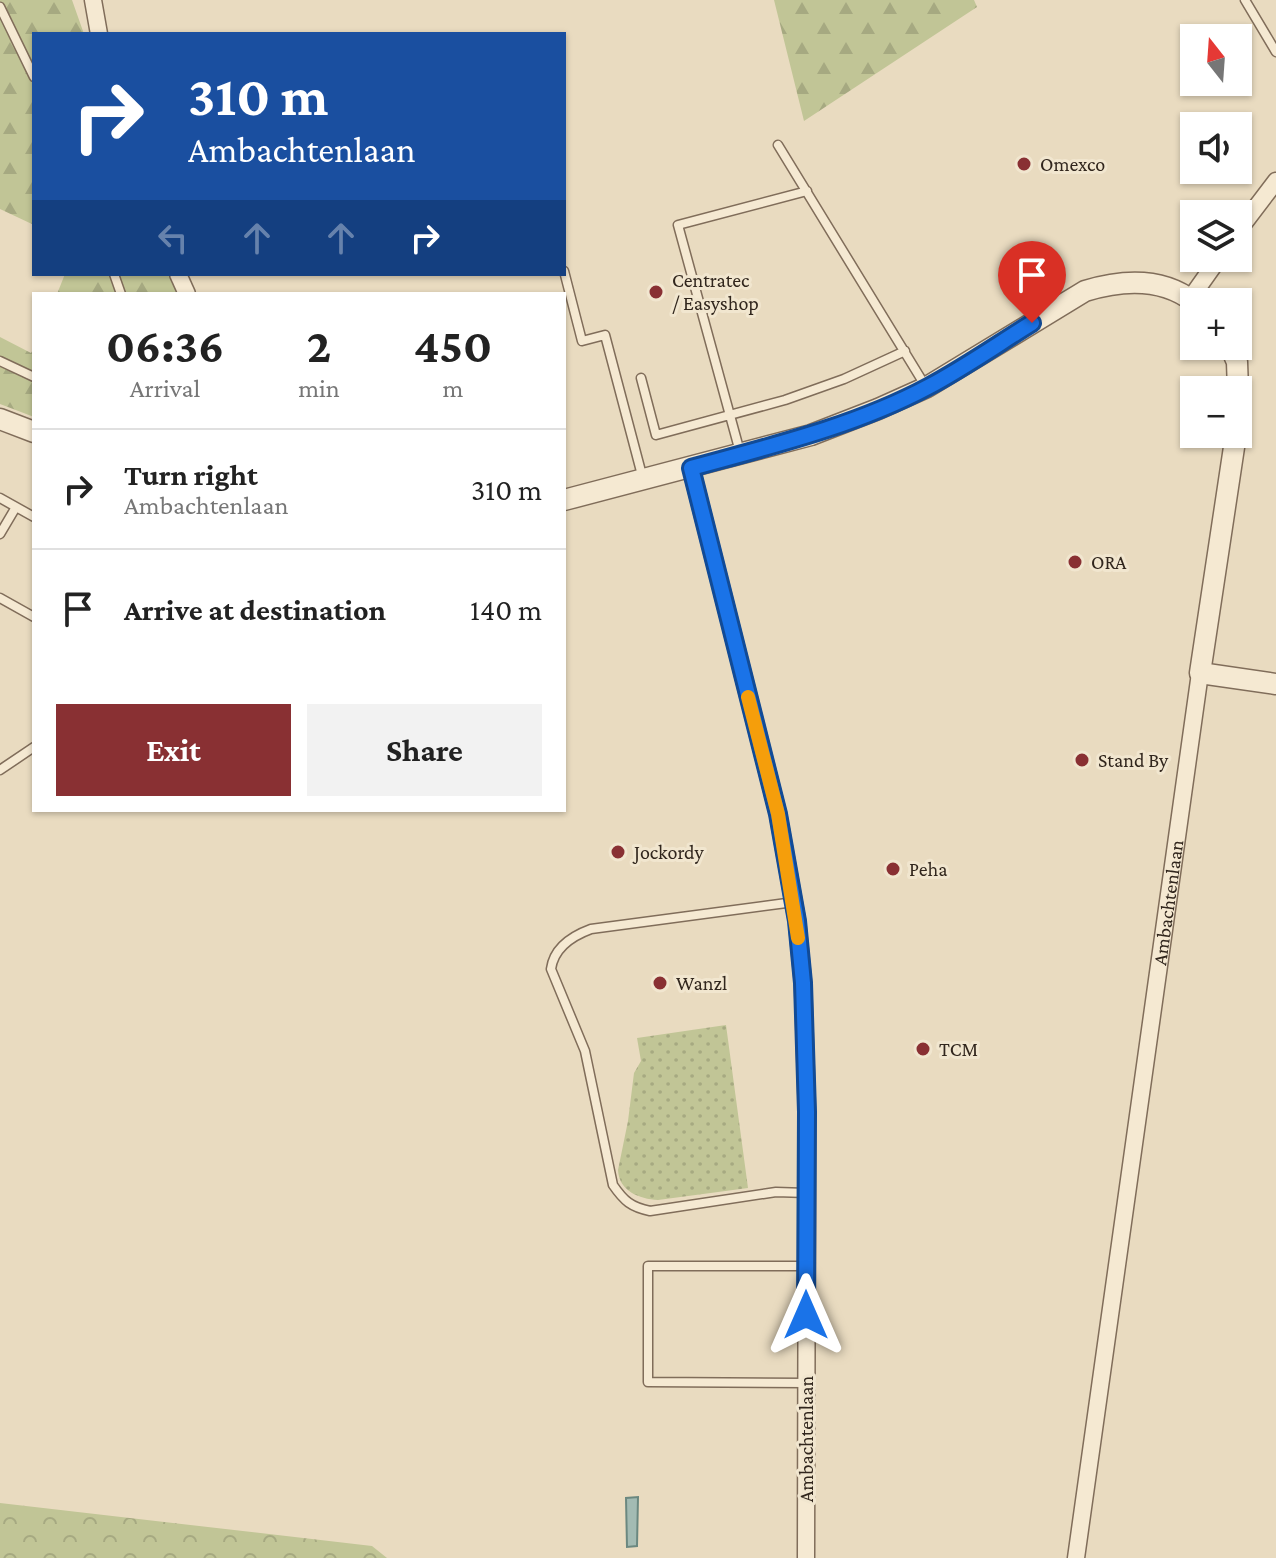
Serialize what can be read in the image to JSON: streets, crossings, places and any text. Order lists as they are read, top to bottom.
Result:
{
  "streets": {
    "street": ["Ambachtenlaan"]
  },
  "places": [
    "Omexco",
    "Centratec / Easyshop",
    "ORA",
    "Stand By",
    "Jockordy",
    "Peha",
    "Wanzl",
    "TCM"
  ],
  "north": "top",
  "page": {
    "map_buttons": ["+", "−"],
    "turn": ["310 m", "Ambachtenlaan"],
    "eta": [
      "06:36",
      "Arrival",
      "2",
      "min",
      "450",
      "m"
    ],
    "list": [
      {
        "name": "Turn right",
        "note": "Ambachtenlaan",
        "value": "310 m"
      },
      {
        "name": "Arrive at destination",
        "value": "140 m"
      }
    ],
    "buttons": ["Exit", "Share"]
  }
}
